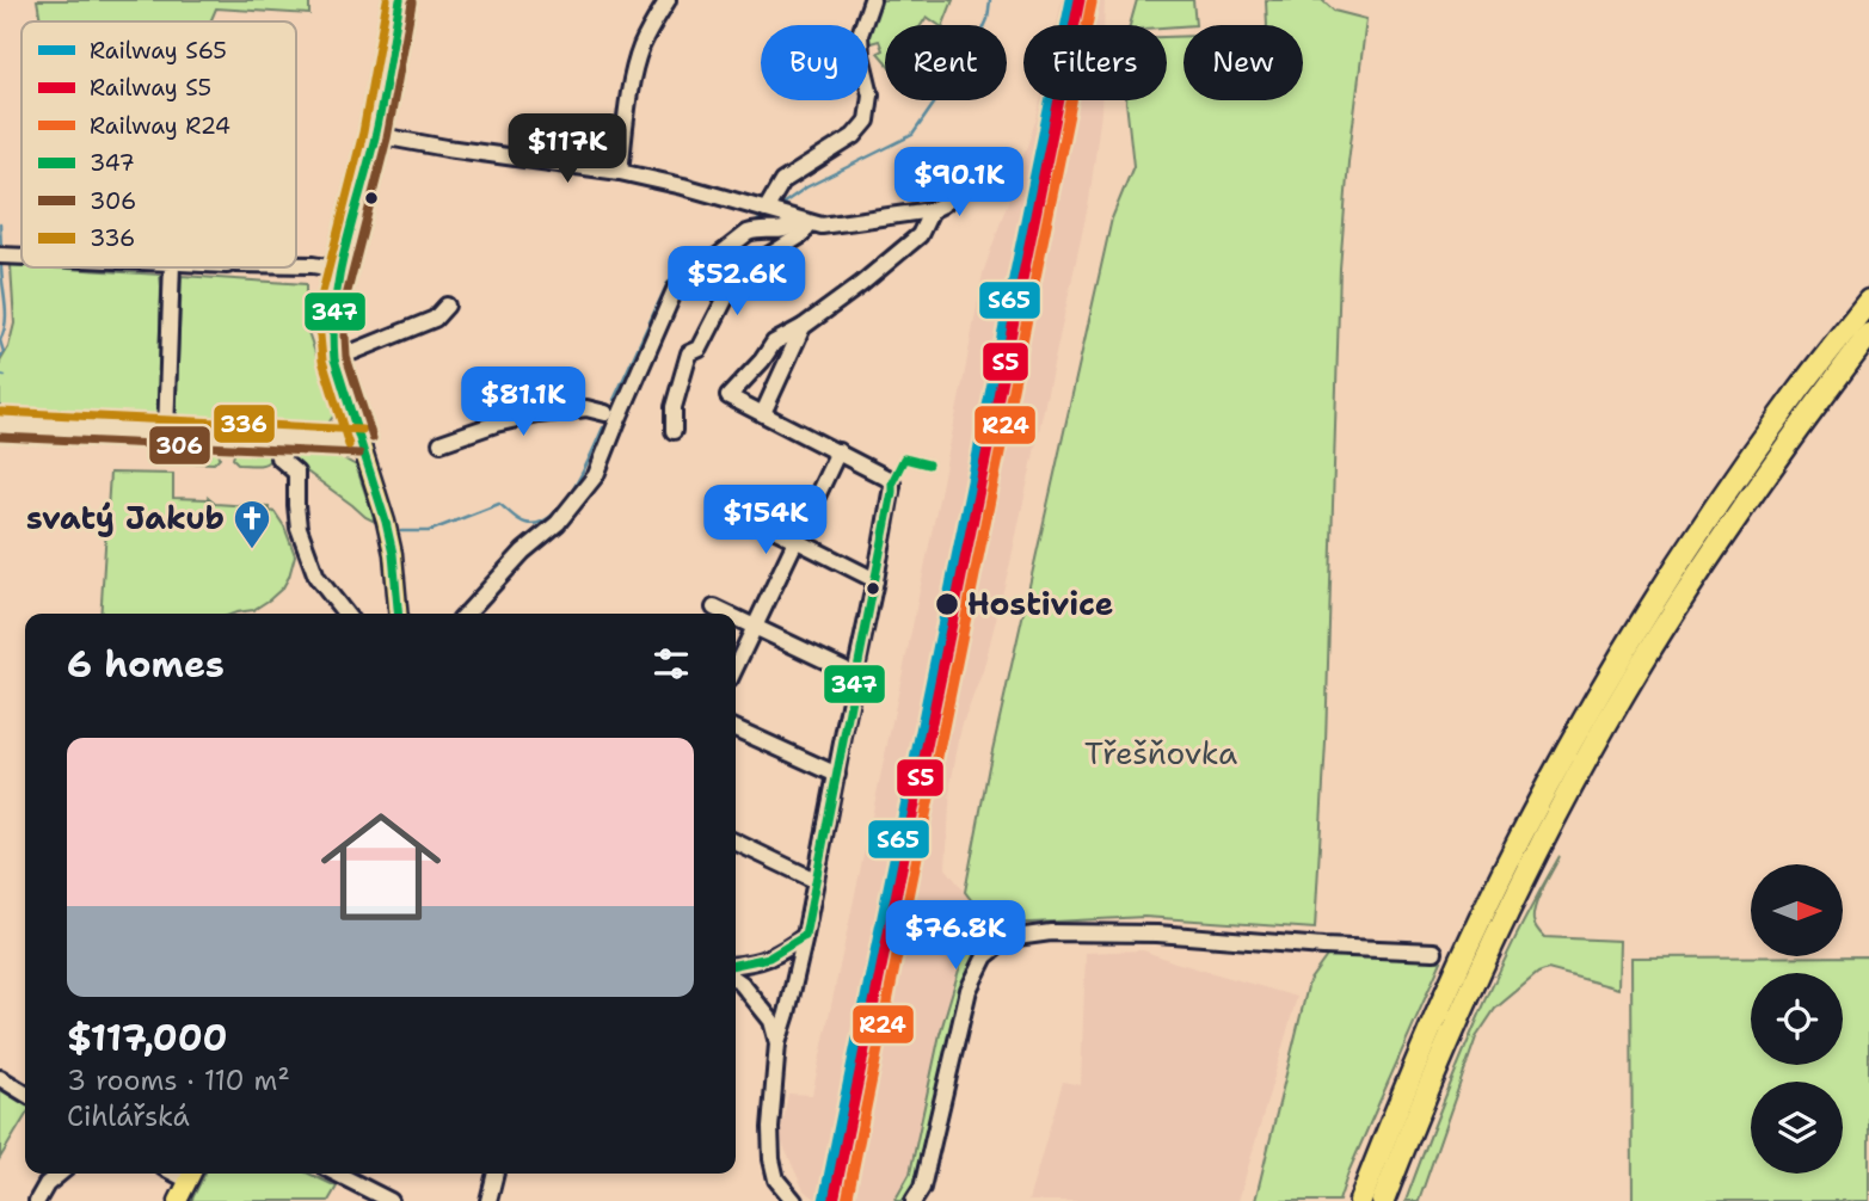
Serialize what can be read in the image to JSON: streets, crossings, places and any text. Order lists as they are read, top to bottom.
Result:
{
  "parks": ["Třešňovka"],
  "places": {
    "church": ["svatý Jakub"],
    "other": ["Hostivice"]
  },
  "lines": [
    "rail line S65",
    "rail line S5",
    "transit line 347",
    "transit line 336",
    "rail line R24",
    "transit line 306"
  ],
  "legend": [
    "Railway S65",
    "Railway S5",
    "Railway R24",
    "347",
    "306",
    "336"
  ],
  "north": "right",
  "page": {
    "chip": [
      "Buy",
      "Rent",
      "Filters",
      "New"
    ],
    "price": [
      "$117K",
      "$90.1K",
      "$52.6K",
      "$81.1K",
      "$154K",
      "$76.8K"
    ],
    "heading": "6 homes",
    "list": [
      {
        "name": "$117,000",
        "note": "3 rooms · 110 m² · Cihlářská"
      }
    ]
  }
}
